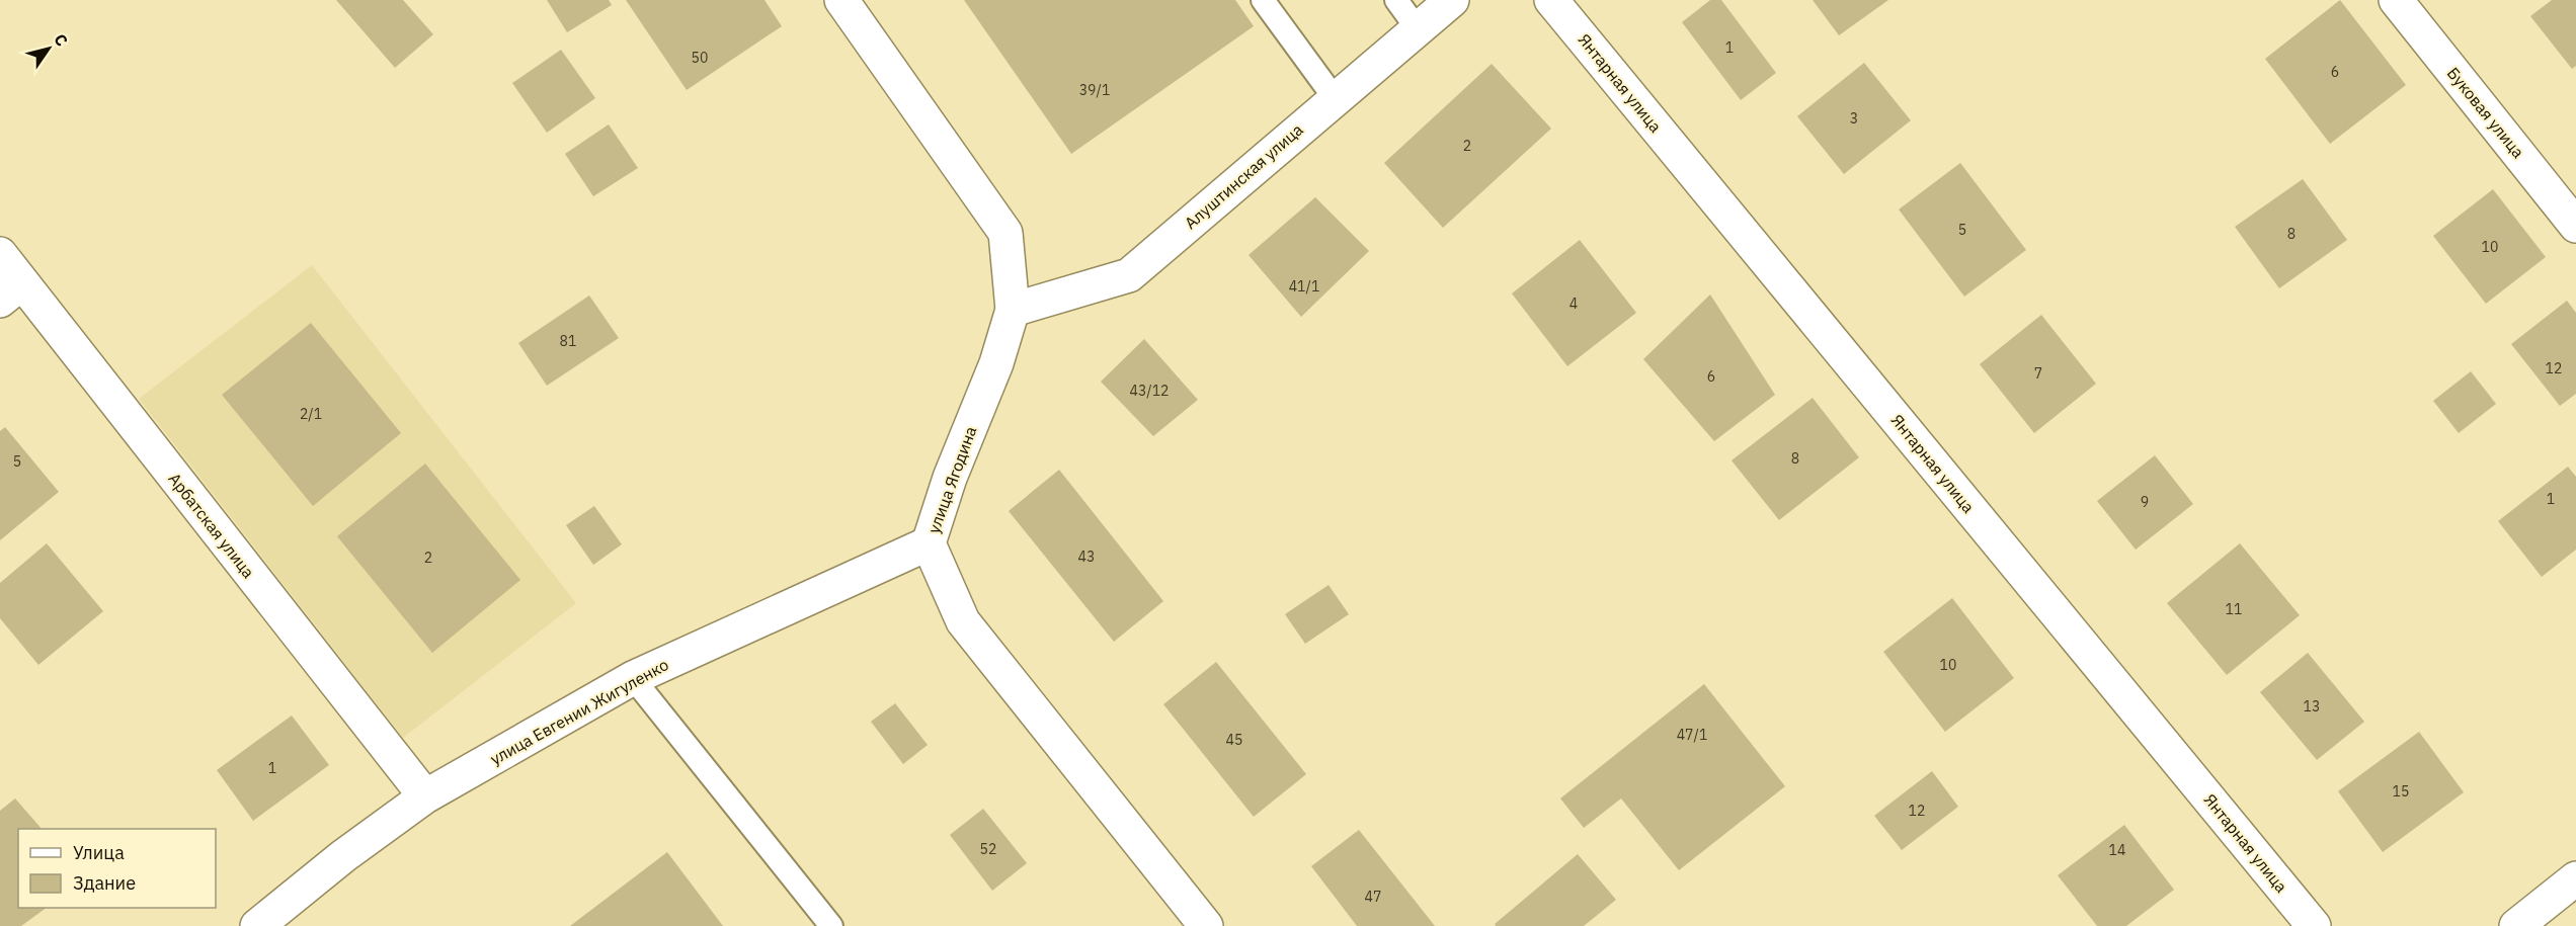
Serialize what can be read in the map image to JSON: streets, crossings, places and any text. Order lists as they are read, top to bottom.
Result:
{
  "streets": {
    "street": [
      "Янтарная улица",
      "Буковая улица",
      "Алуштинская улица",
      "улица Ягодина",
      "Арбатская улица",
      "улица Евгении Жигуленко"
    ]
  },
  "crossings": [
    ["Алуштинская улица", "улица Ягодина"],
    ["улица Ягодина", "улица Евгении Жигуленко"],
    ["Арбатская улица", "улица Евгении Жигуленко"]
  ],
  "house_numbers": [
    "1",
    "50",
    "6",
    "39/1",
    "3",
    "2",
    "5",
    "8",
    "10",
    "41/1",
    "4",
    "81",
    "12",
    "7",
    "6",
    "43/12",
    "2/1",
    "8",
    "5",
    "1",
    "9",
    "43",
    "2",
    "11",
    "10",
    "13",
    "47/1",
    "45",
    "1",
    "15",
    "12",
    "52",
    "14",
    "47"
  ],
  "legend": ["Улица", "Здание"],
  "north": "top right"
}
